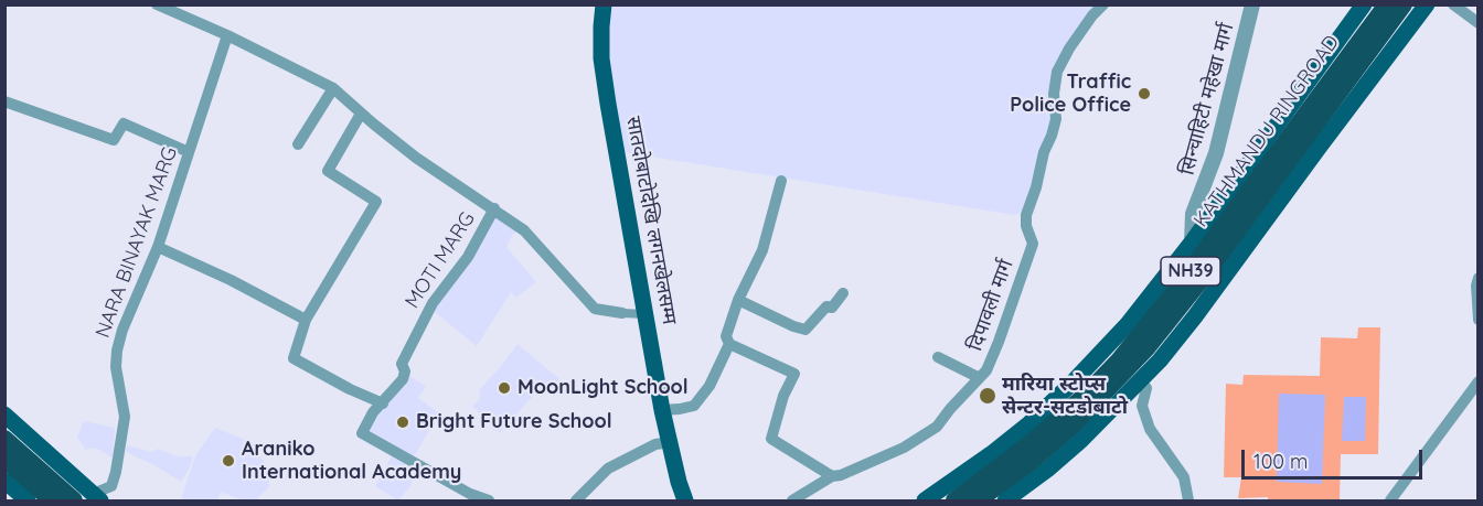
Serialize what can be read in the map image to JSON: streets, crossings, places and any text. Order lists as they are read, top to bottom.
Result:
{
  "streets": {
    "highway": ["KATHMANDU RINGROAD", "NH39"],
    "main road": ["सातदोबाटोदेखि लगनखेलसम्म"],
    "street": [
      "सिन्चाहिटी महेखा मार्ग",
      "NARA BINAYAK MARG",
      "MOTI MARG",
      "दिपावली मार्ग"
    ]
  },
  "places": [
    "Traffic Police Office",
    "MoonLight School",
    "मारिया स्टोप्स सेन्टर-सटडोबाटो",
    "Bright Future School",
    "Araniko International Academy"
  ],
  "scale_bar": "100 m"
}
